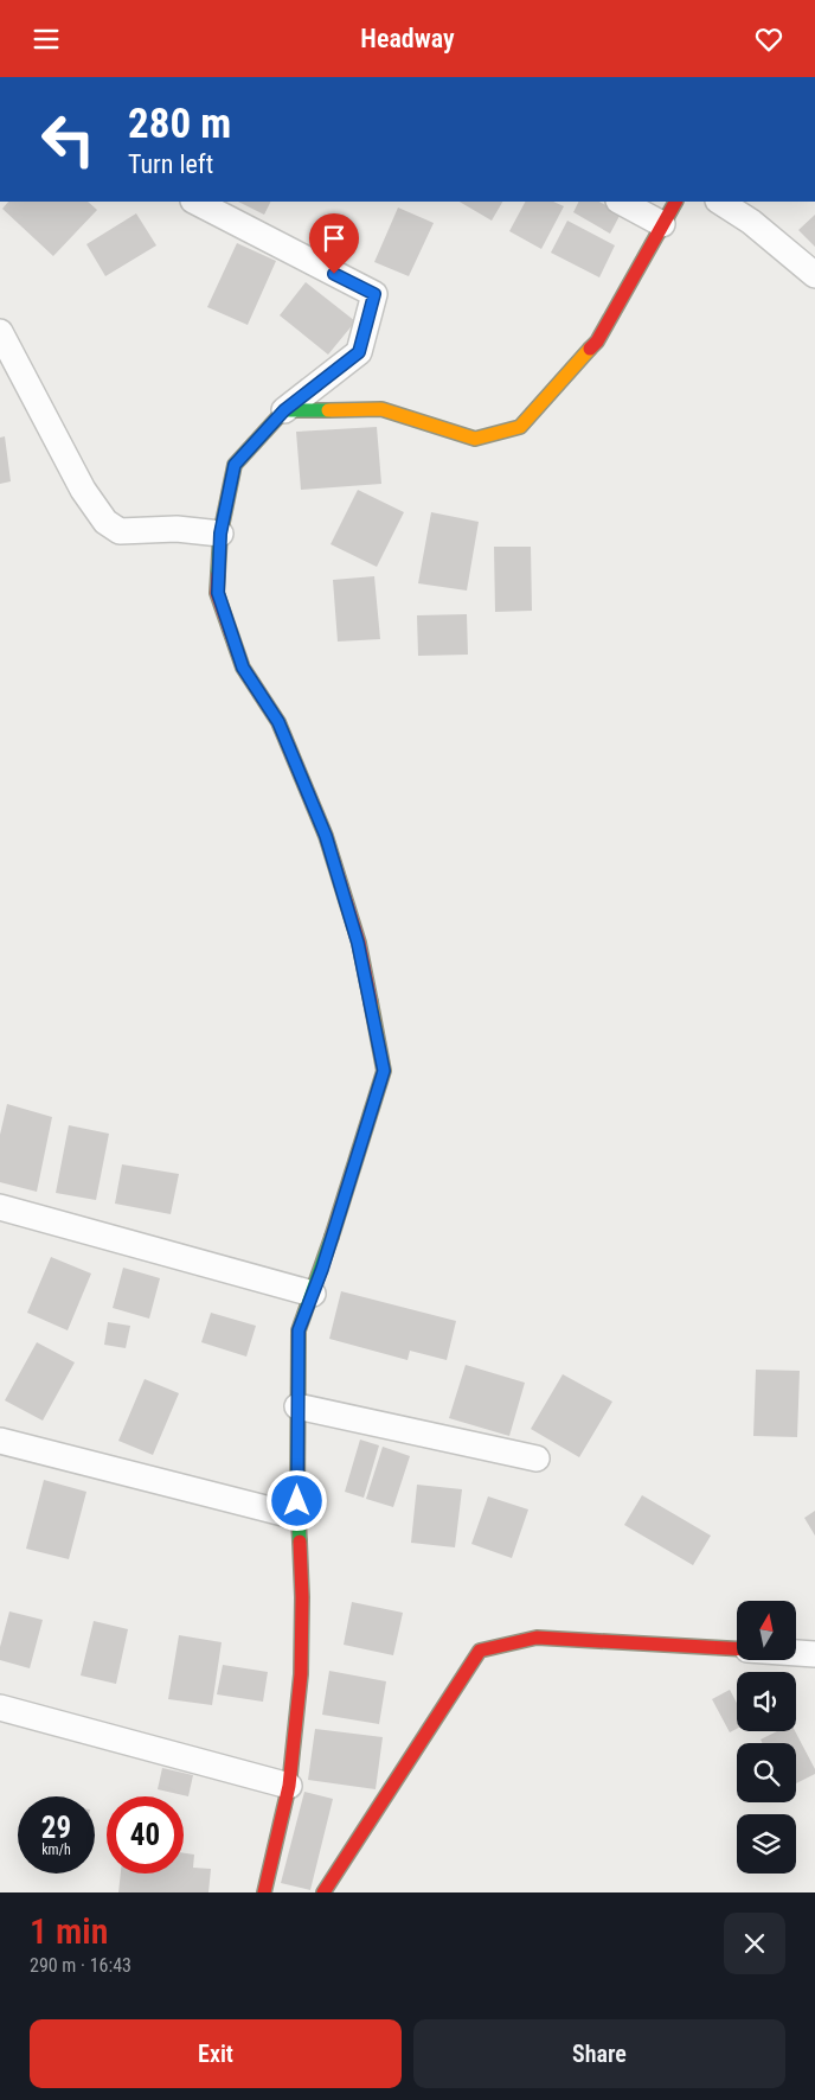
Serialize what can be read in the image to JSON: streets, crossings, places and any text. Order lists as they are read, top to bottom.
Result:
{
  "north": "top",
  "page": {
    "header": "Headway",
    "turn": ["280 m", "Turn left"],
    "speed": "29 km/h",
    "limit": "40",
    "heading": ["1 min", "290 m · 16:43"],
    "buttons": ["Exit", "Share"]
  }
}
